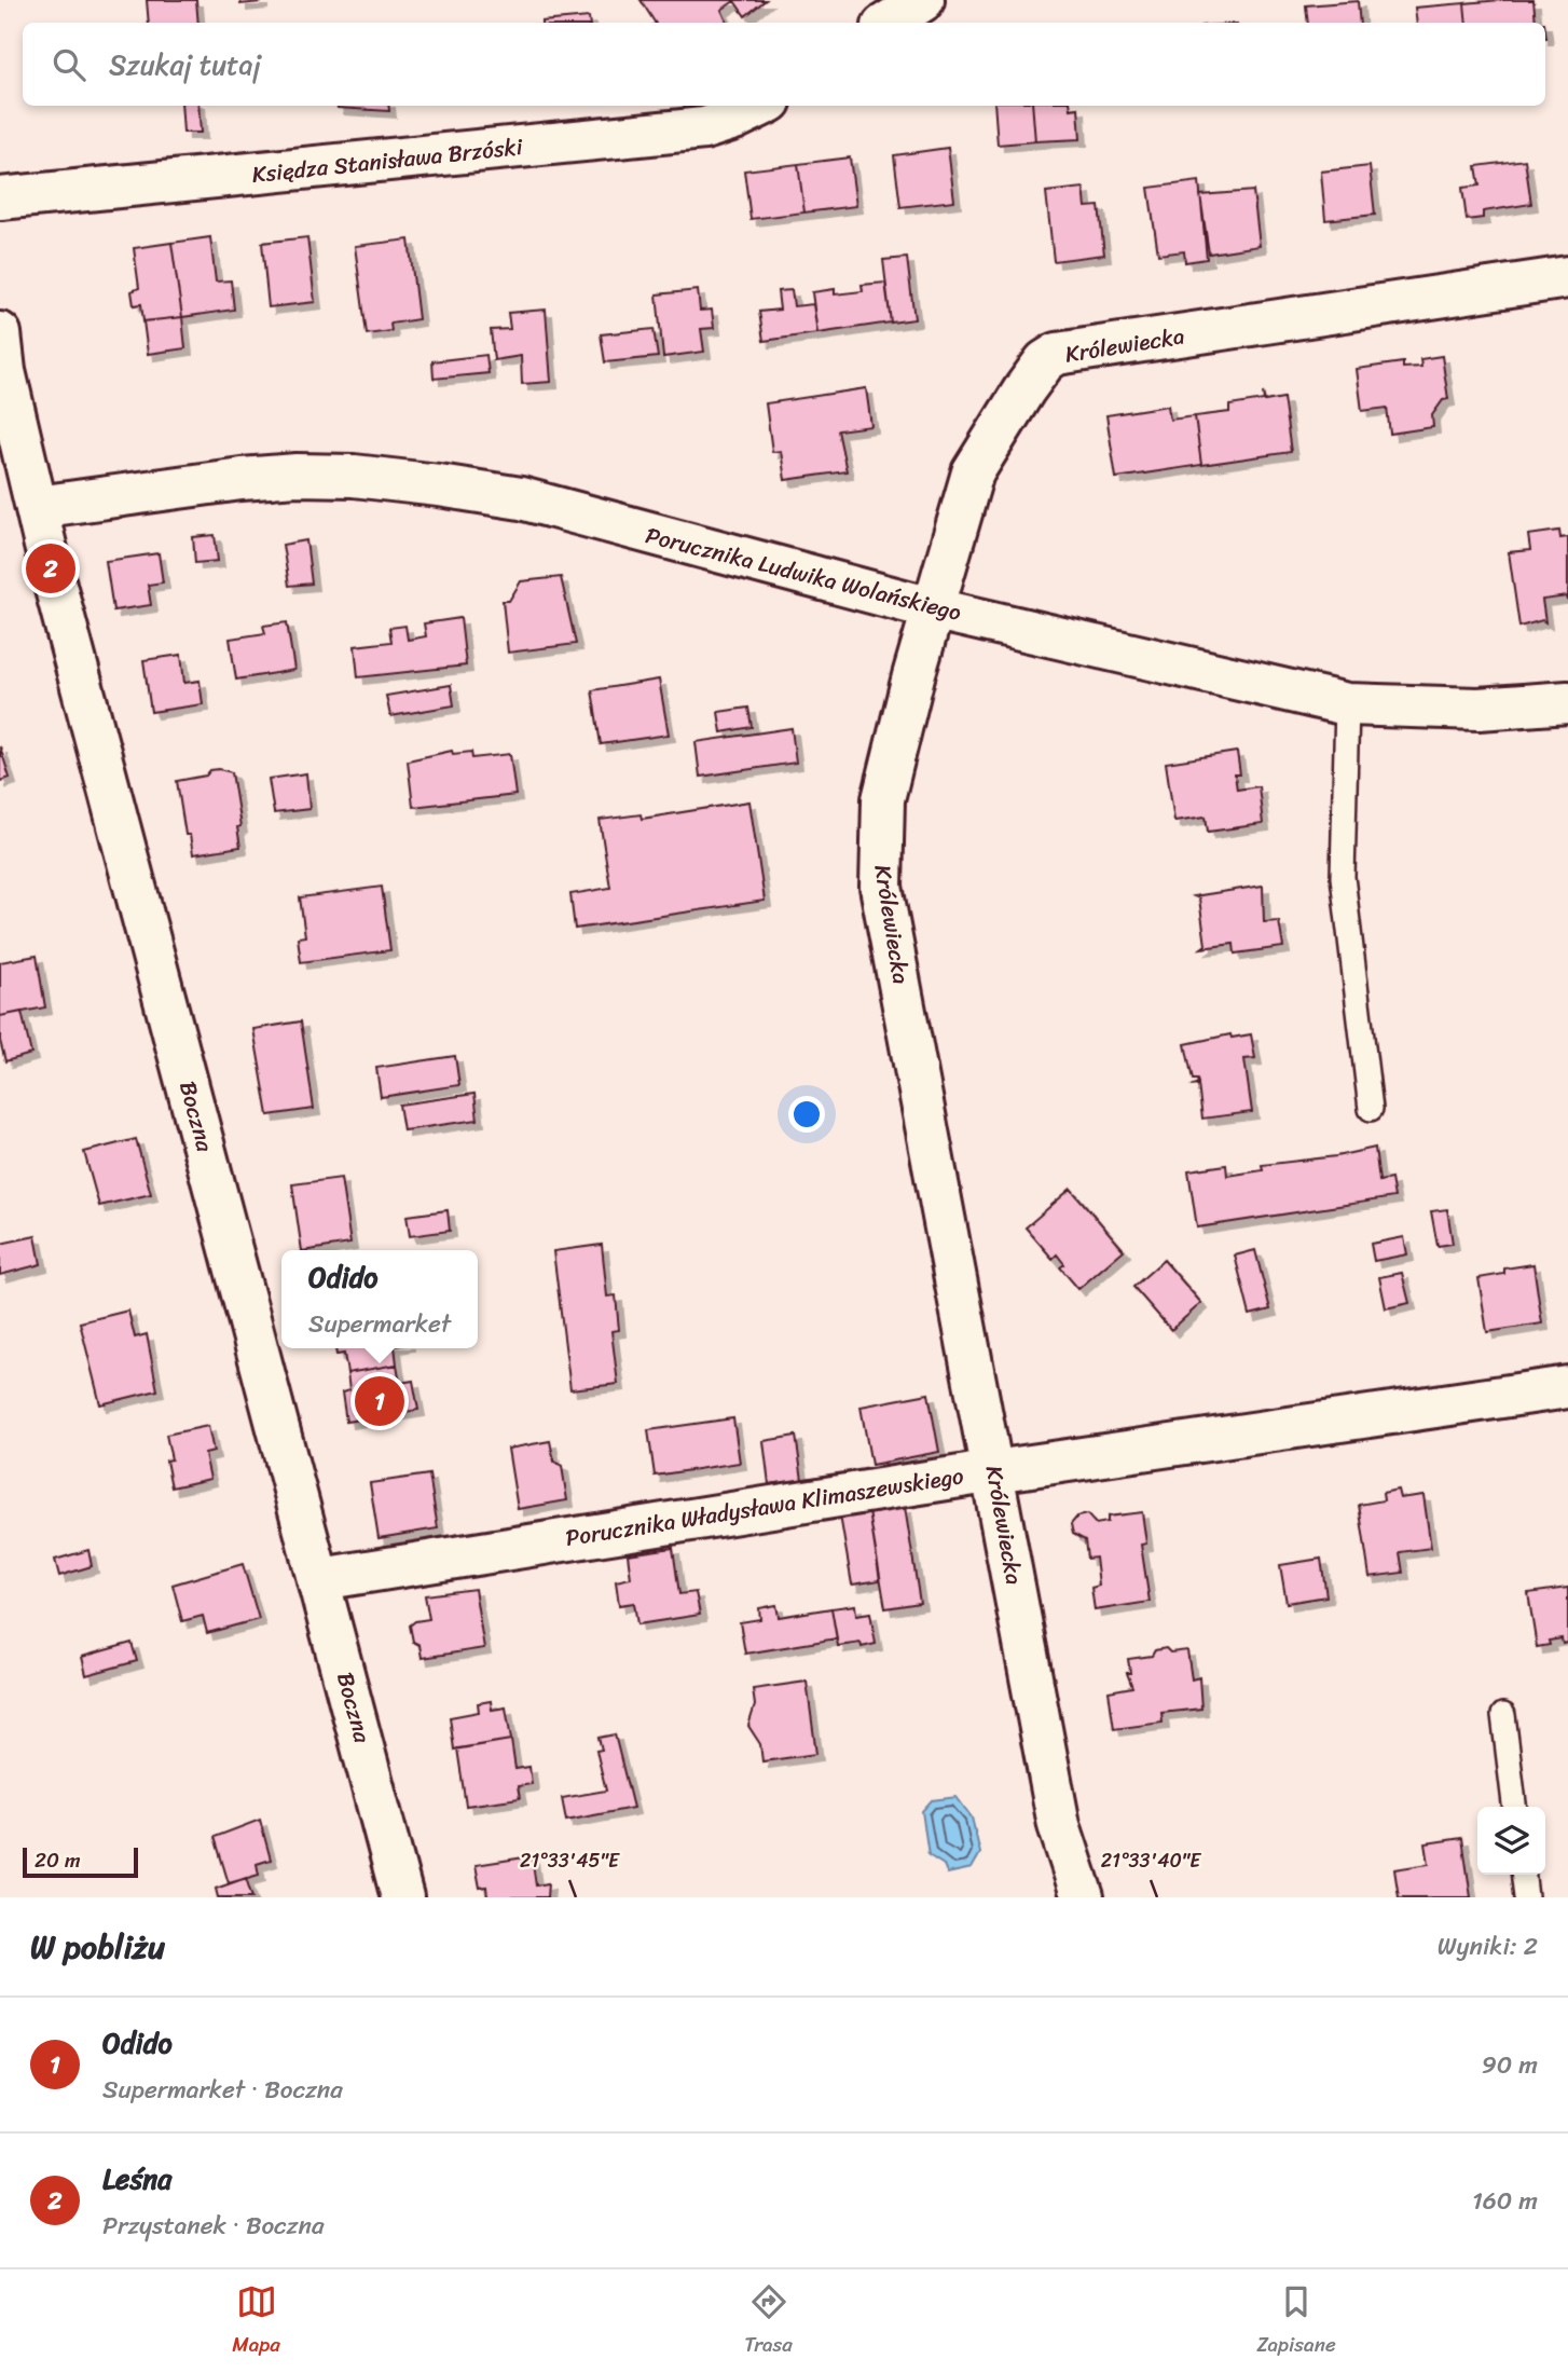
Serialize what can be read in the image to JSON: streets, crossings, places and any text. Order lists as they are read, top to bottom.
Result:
{
  "streets": {
    "street": [
      "Księdza Stanisława Brzóski",
      "Królewiecka",
      "Porucznika Ludwika Wolańskiego",
      "Boczna",
      "Porucznika Władysława Klimaszewskiego"
    ]
  },
  "crossings": [
    ["Królewiecka", "Porucznika Ludwika Wolańskiego"],
    ["Królewiecka", "Porucznika Władysława Klimaszewskiego"],
    ["Porucznika Ludwika Wolańskiego", "Boczna"],
    ["Boczna", "Porucznika Władysława Klimaszewskiego"]
  ],
  "scale_bar": "20 m",
  "page": {
    "search": "Szukaj tutaj",
    "pins": ["2", "1"],
    "popup": ["Odido", "Supermarket"],
    "scale": "20 m",
    "heading": ["W pobliżu", "Wyniki: 2"],
    "list": [
      {
        "mark": "1",
        "name": "Odido",
        "note": "Supermarket · Boczna",
        "value": "90 m"
      },
      {
        "mark": "2",
        "name": "Leśna",
        "note": "Przystanek · Boczna",
        "value": "160 m"
      }
    ],
    "nav": ["Mapa", "Trasa", "Zapisane"]
  },
  "coordinates": ["21°33'45\"E", "21°33'40\"E"]
}
